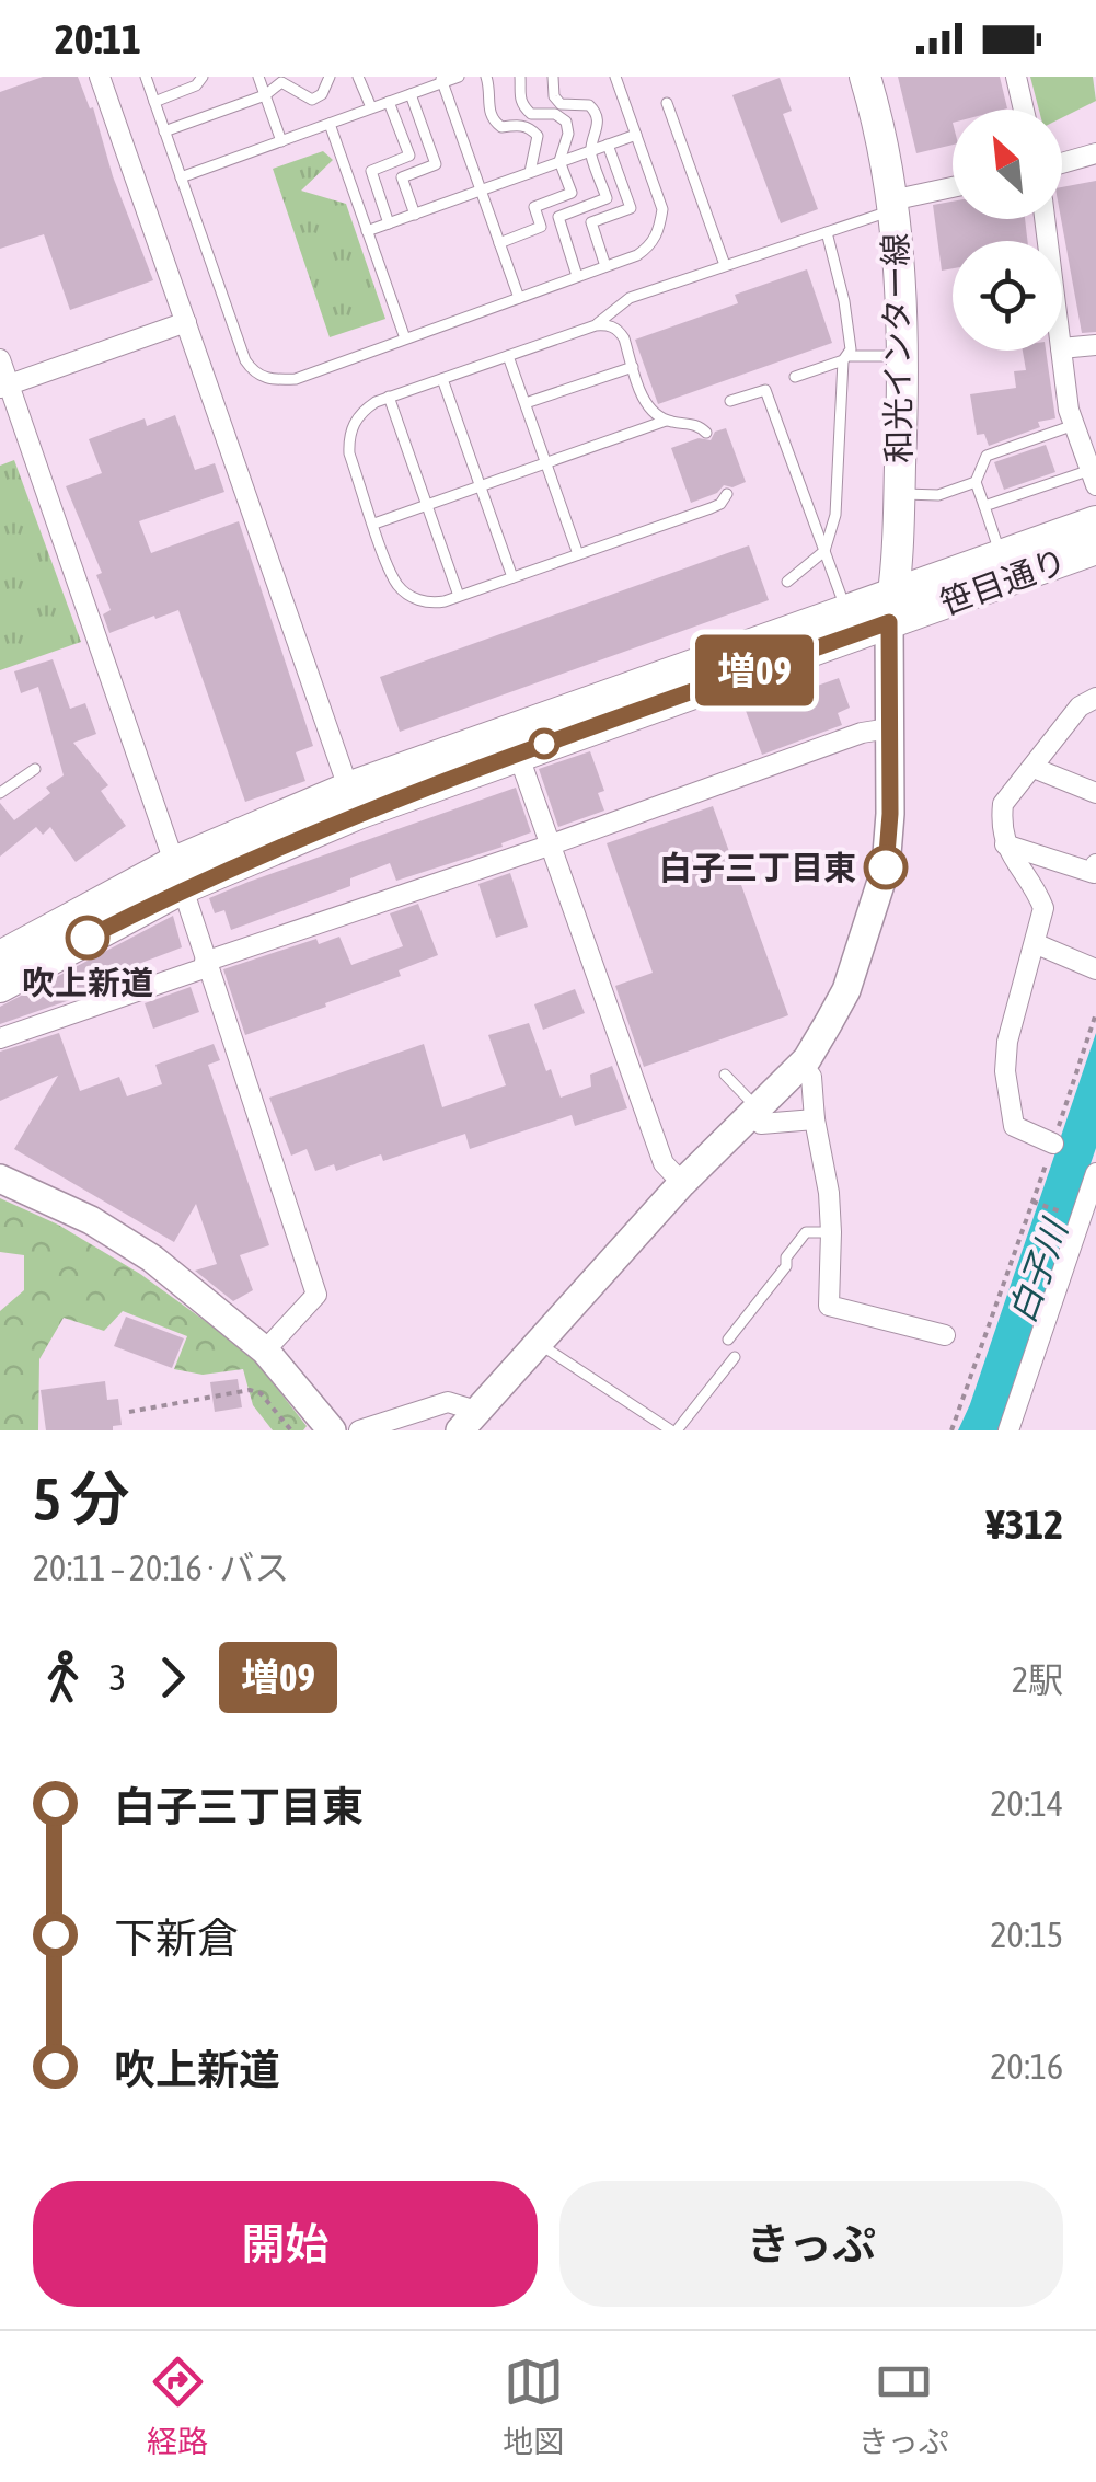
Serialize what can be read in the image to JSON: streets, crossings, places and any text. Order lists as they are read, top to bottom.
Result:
{
  "streets": {
    "main road": ["和光インター線", "笹目通り"]
  },
  "crossings": [
    ["和光インター線", "笹目通り"]
  ],
  "water": ["白子川"],
  "places": ["白子三丁目東", "吹上新道"],
  "lines": ["bus line 増09"],
  "north": "top left",
  "page": {
    "status": "20:11",
    "on_map": "増09",
    "heading": ["5 分", "20:11 – 20:16 · バス", "¥312"],
    "legs": ["3", "増09", "2駅"],
    "list": [
      {
        "name": "白子三丁目東",
        "value": "20:14"
      },
      {
        "name": "下新倉",
        "value": "20:15"
      },
      {
        "name": "吹上新道",
        "value": "20:16"
      }
    ],
    "buttons": ["開始", "きっぷ"],
    "tabs": ["経路", "地図", "きっぷ"]
  }
}
